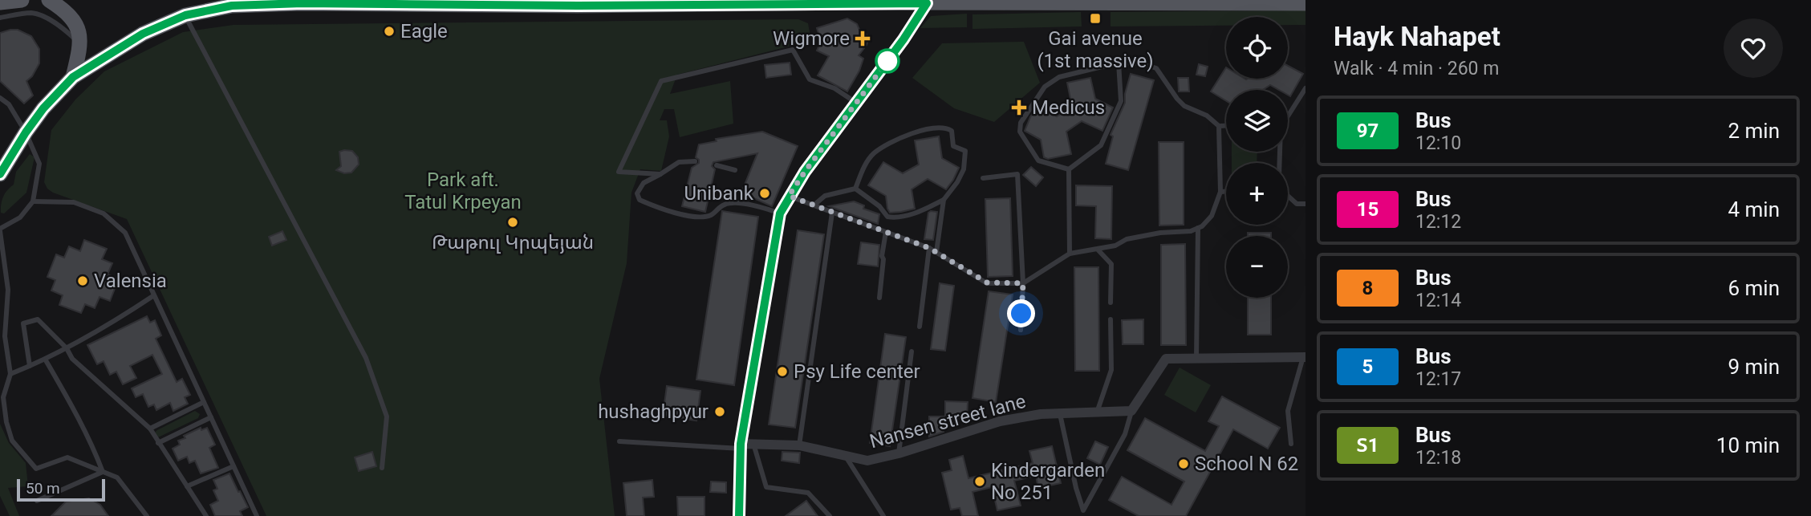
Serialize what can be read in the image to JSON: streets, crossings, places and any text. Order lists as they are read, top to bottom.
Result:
{
  "streets": {
    "street": ["Nansen street lane"]
  },
  "parks": ["Park aft. Tatul Krpeyan"],
  "places": {
    "transit": ["Gai avenue (1st massive)"],
    "other": [
      "Eagle",
      "Unibank",
      "Թաթուլ Կրպեյան",
      "Valensia",
      "Psy Life center",
      "hushaghpyur",
      "School N 62",
      "Kindergarden No 251"
    ],
    "health": ["Wigmore", "Medicus"]
  },
  "lines": ["bus line 97"],
  "scale_bar": "50 m",
  "page": {
    "heading": ["Hayk Nahapet", "Walk · 4 min · 260 m"],
    "map_buttons": ["+", "−"],
    "list": [
      {
        "mark": "97",
        "name": "Bus",
        "note": "12:10",
        "value": "2 min"
      },
      {
        "mark": "15",
        "name": "Bus",
        "note": "12:12",
        "value": "4 min"
      },
      {
        "mark": "8",
        "name": "Bus",
        "note": "12:14",
        "value": "6 min"
      },
      {
        "mark": "5",
        "name": "Bus",
        "note": "12:17",
        "value": "9 min"
      },
      {
        "mark": "Տ1",
        "name": "Bus",
        "note": "12:18",
        "value": "10 min"
      }
    ],
    "scale": "50 m"
  }
}
